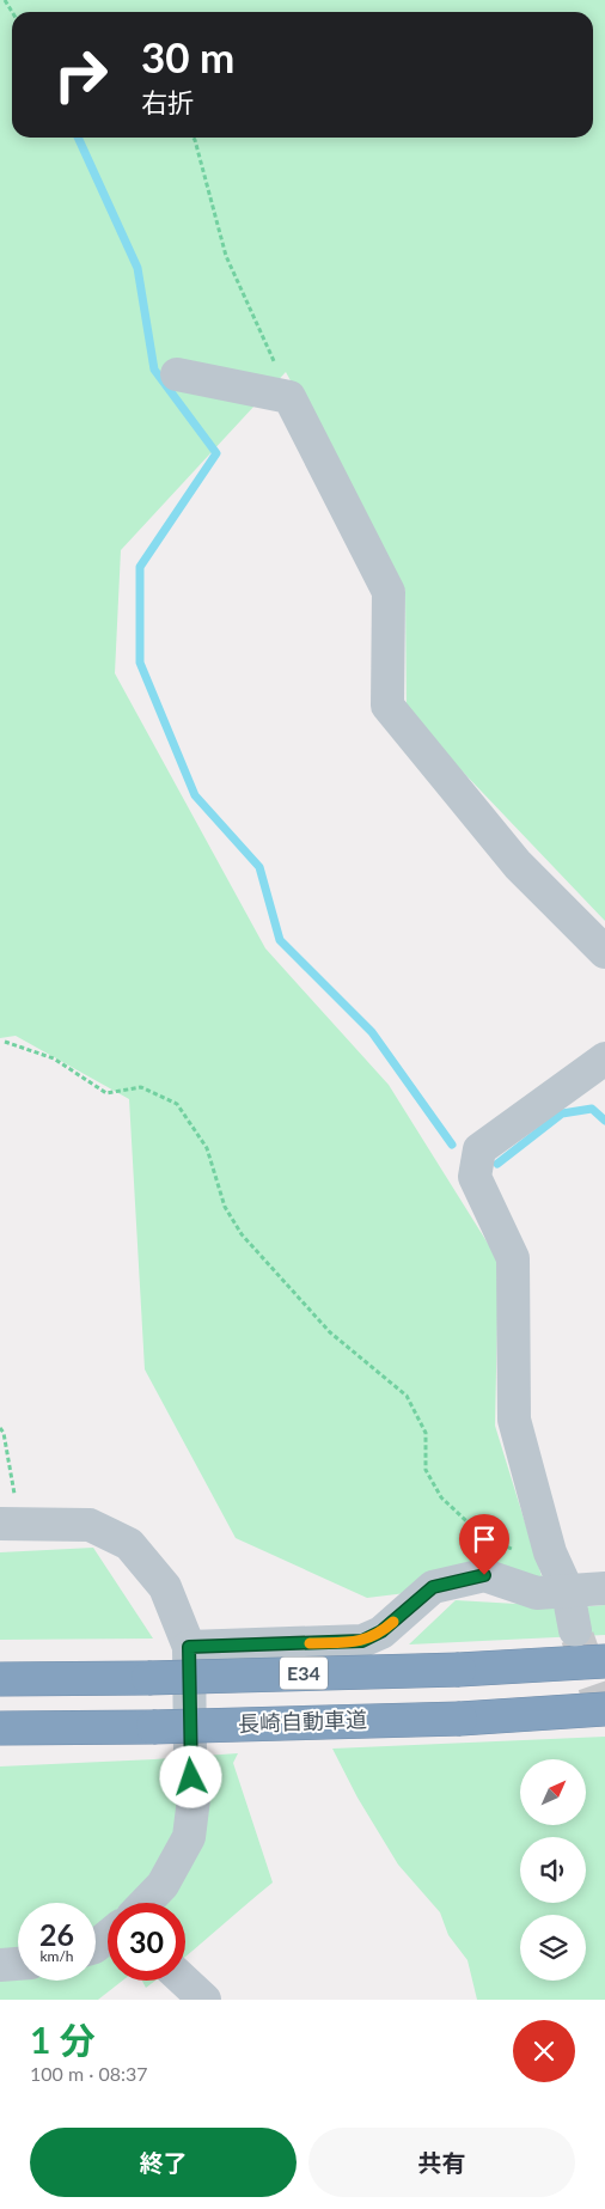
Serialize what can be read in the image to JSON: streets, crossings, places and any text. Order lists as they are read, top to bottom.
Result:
{
  "streets": {
    "highway": ["E34", "長崎自動車道"]
  },
  "north": "top right",
  "page": {
    "turn": ["30 m", "右折"],
    "speed": "26 km/h",
    "limit": "30",
    "heading": ["1 分", "100 m · 08:37"],
    "buttons": ["終了", "共有"]
  }
}
